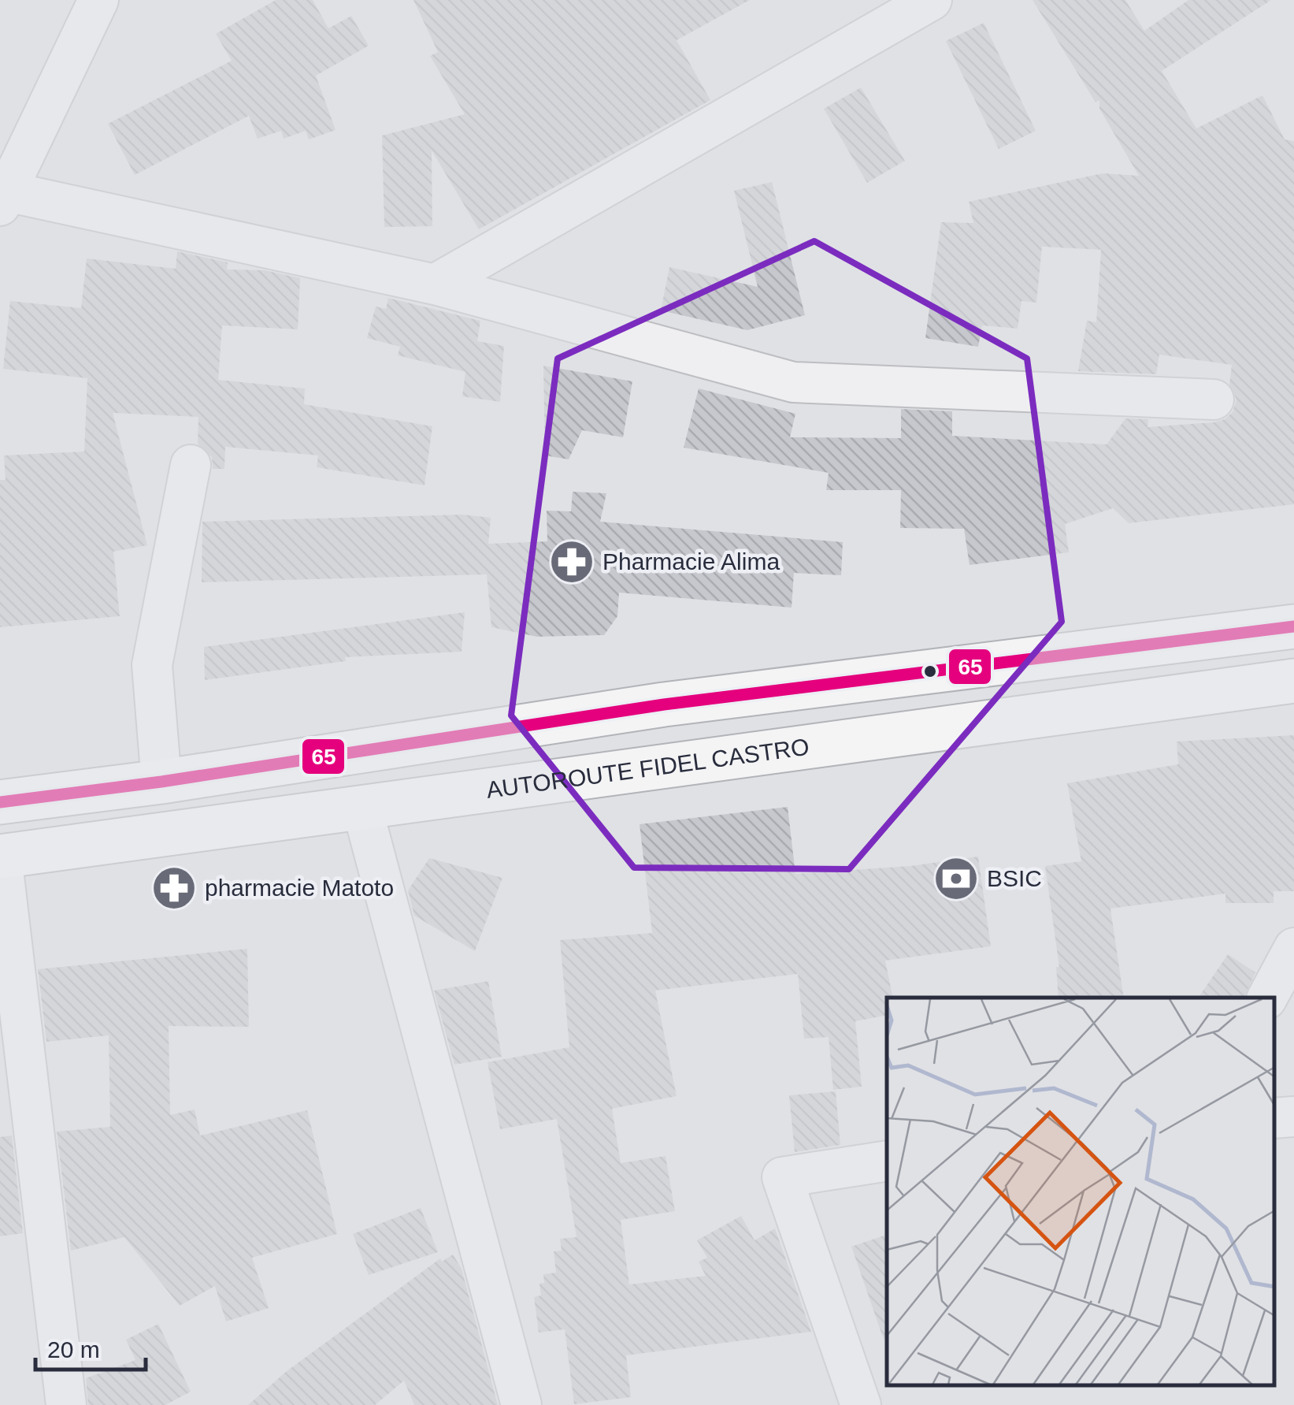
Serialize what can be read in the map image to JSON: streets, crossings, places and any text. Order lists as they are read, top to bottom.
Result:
{
  "streets": {
    "highway": ["AUTOROUTE FIDEL CASTRO"]
  },
  "places": {
    "pharmacy": ["Pharmacie Alima", "pharmacie Matoto"],
    "bank": ["BSIC"]
  },
  "lines": ["transit line 65"],
  "scale_bar": "20 m"
}
